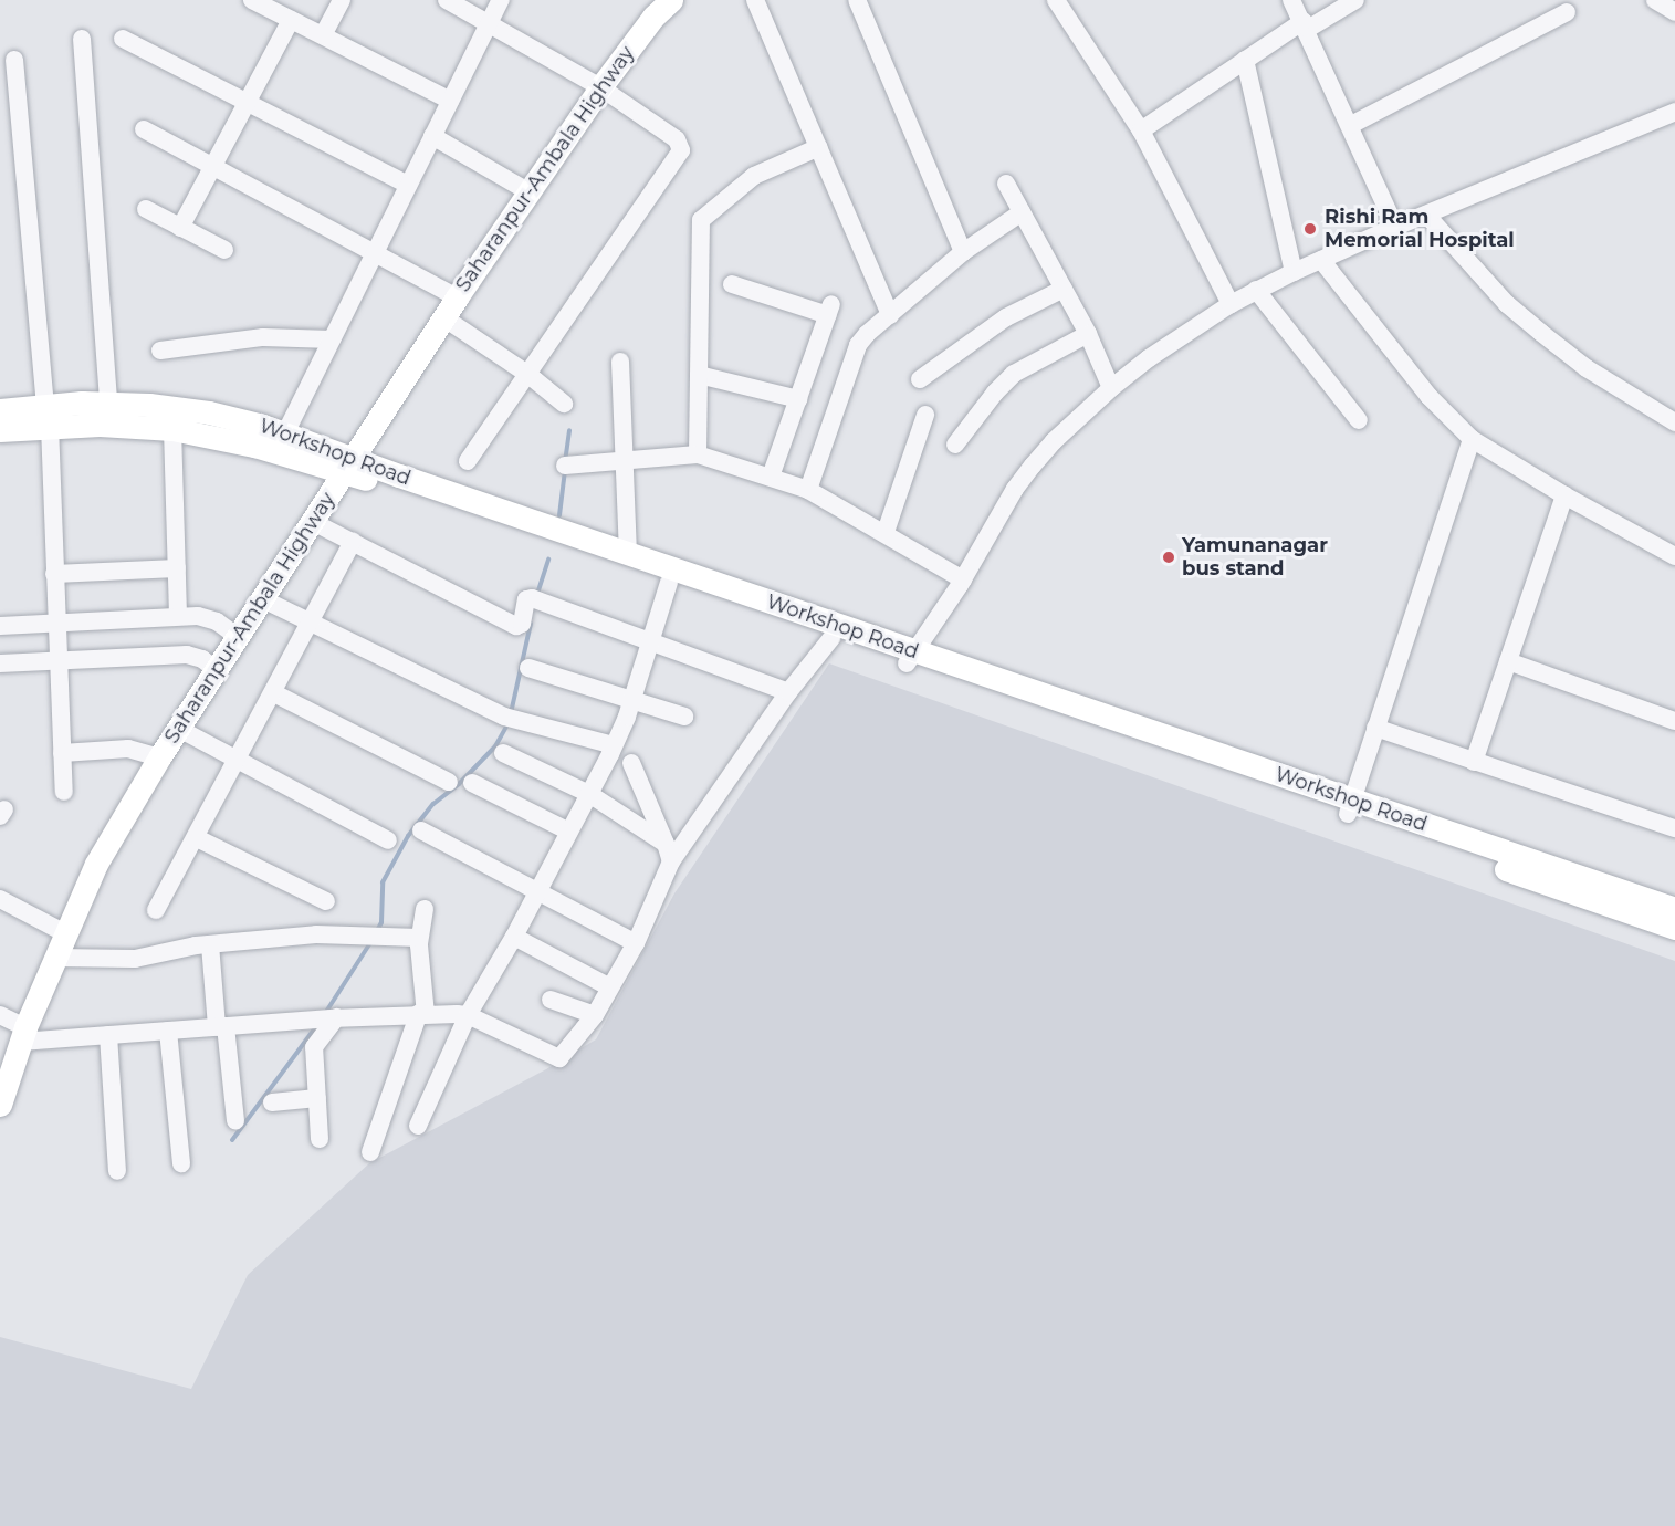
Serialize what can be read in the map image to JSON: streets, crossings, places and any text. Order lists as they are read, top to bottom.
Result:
{
  "streets": {
    "main road": ["Saharanpur-Ambala Highway", "Workshop Road"]
  },
  "crossings": [
    ["Saharanpur-Ambala Highway", "Workshop Road"]
  ],
  "places": ["Rishi Ram Memorial Hospital", "Yamunanagar bus stand"]
}
